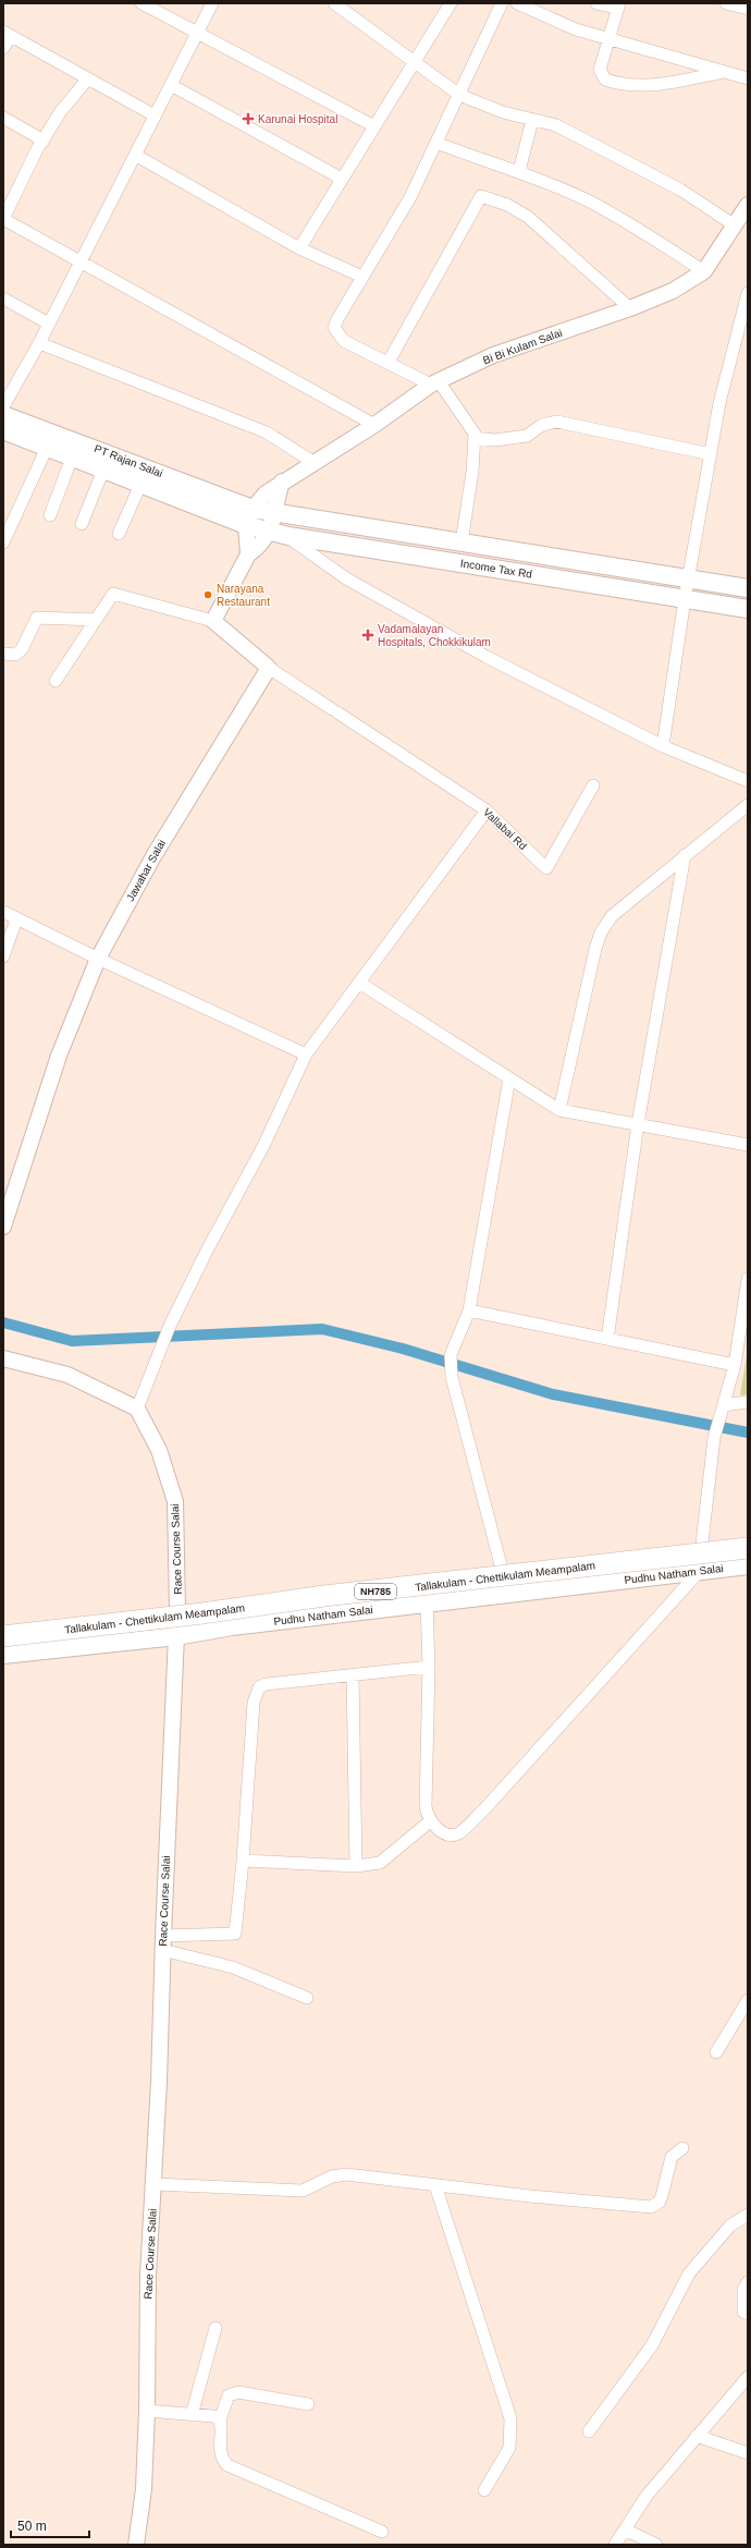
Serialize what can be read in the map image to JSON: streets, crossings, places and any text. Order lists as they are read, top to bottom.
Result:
{
  "streets": {
    "highway": ["Tallakulam - Chettikulam Meampalam", "NH785"],
    "main road": ["PT Rajan Salai", "Income Tax Rd", "Pudhu Natham Salai"],
    "street": [
      "Bi Bi Kulam Salai",
      "Vallabai Rd",
      "Jawahar Salai",
      "Race Course Salai"
    ]
  },
  "crossings": [
    ["Bi Bi Kulam Salai", "PT Rajan Salai"],
    ["Bi Bi Kulam Salai", "Income Tax Rd"],
    ["PT Rajan Salai", "Income Tax Rd"],
    ["Vallabai Rd", "Jawahar Salai"],
    ["Race Course Salai", "Pudhu Natham Salai"]
  ],
  "places": {
    "health": ["Karunai Hospital", "Vadamalayan Hospitals, Chokkikulam"],
    "other": ["Narayana Restaurant"]
  },
  "scale_bar": "50 m"
}
